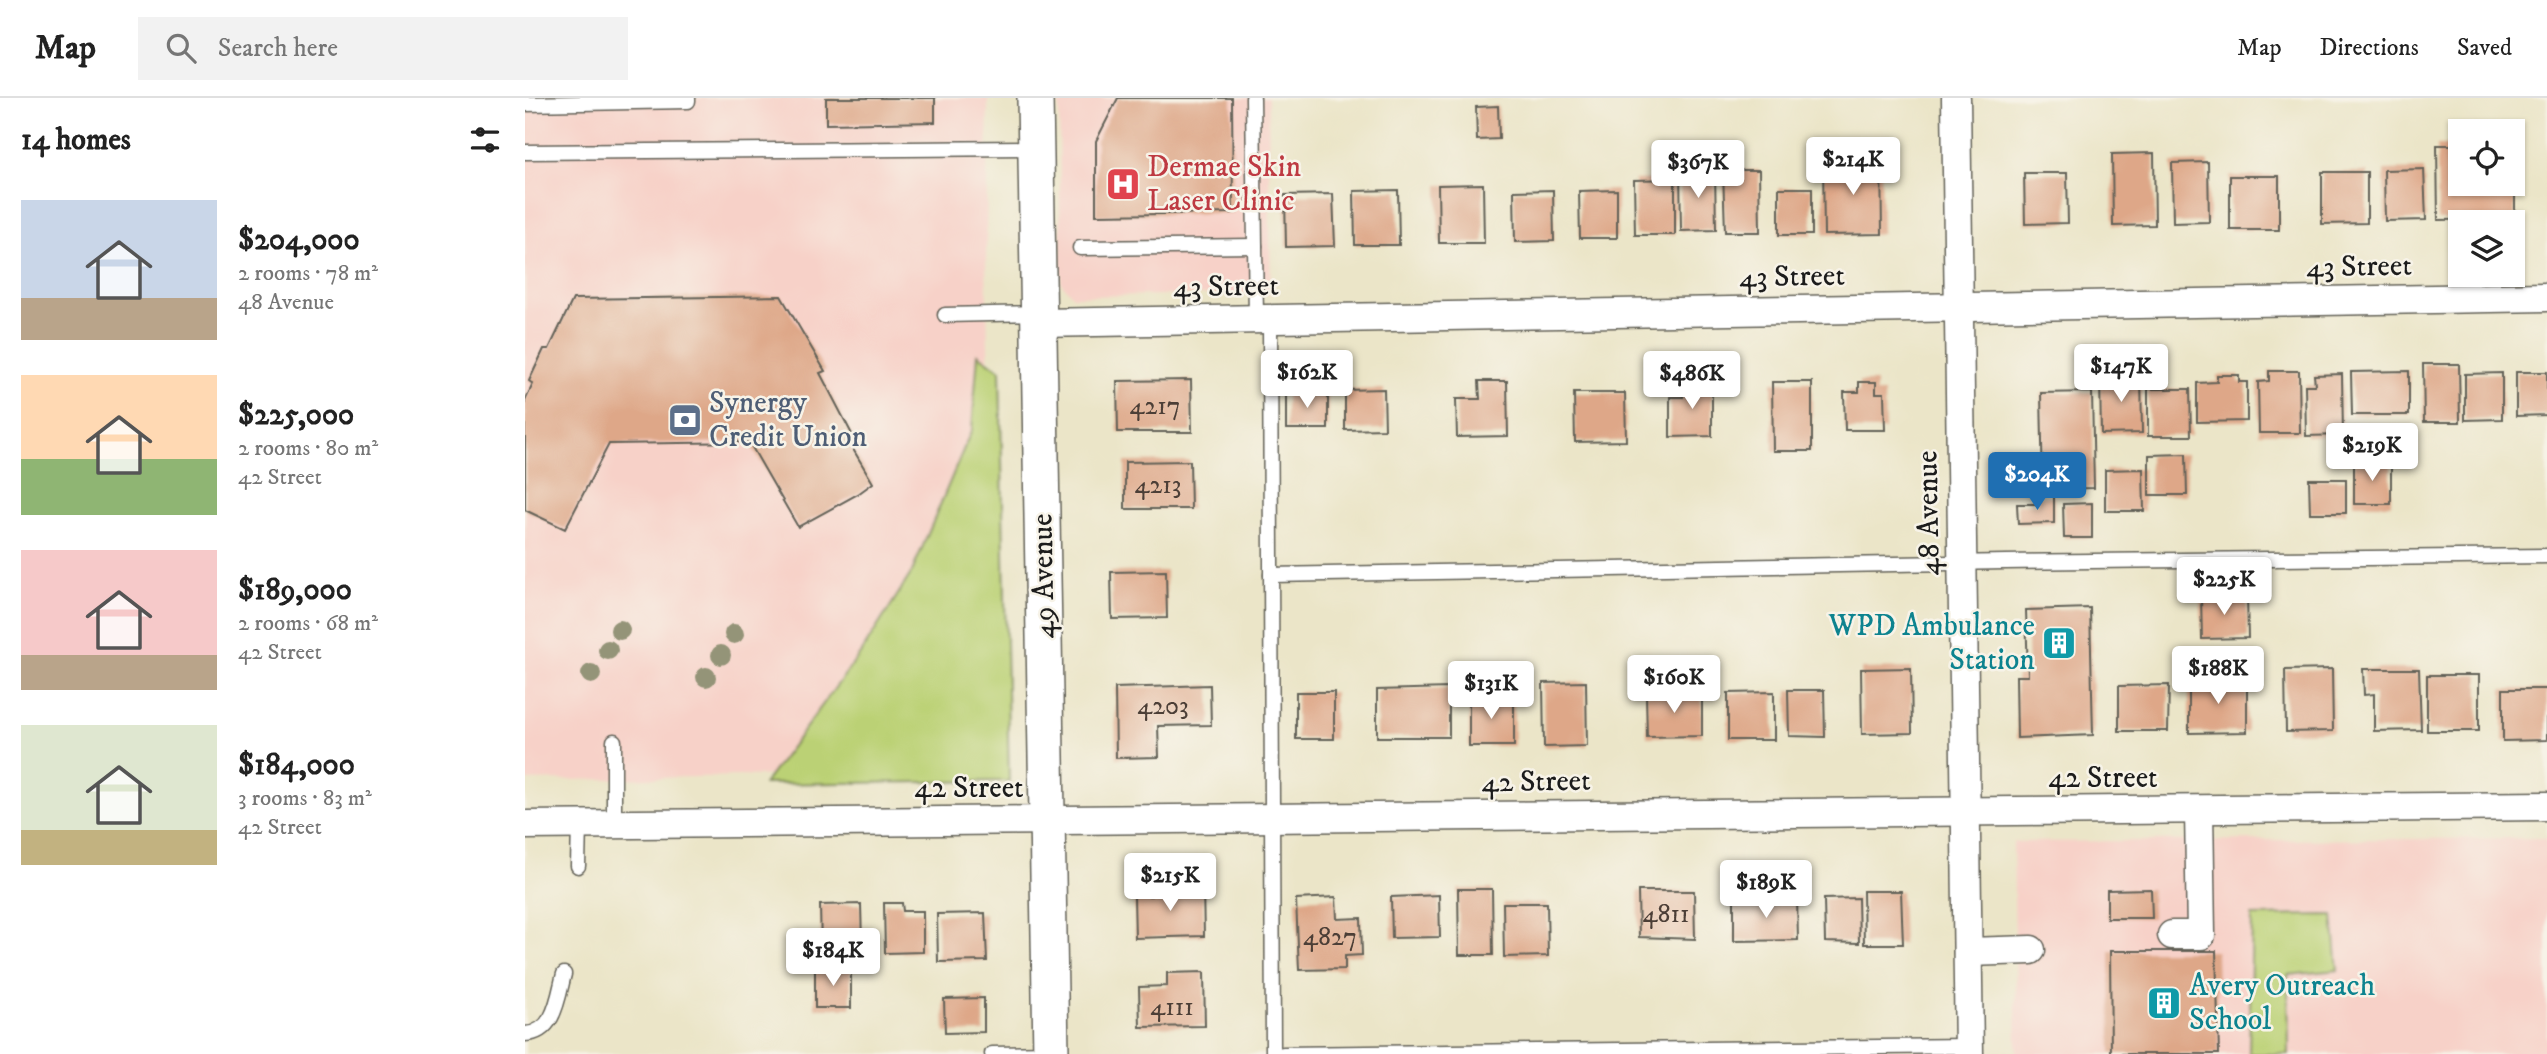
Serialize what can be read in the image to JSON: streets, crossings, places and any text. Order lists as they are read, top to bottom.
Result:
{
  "streets": {
    "street": [
      "43 Street",
      "48 Avenue",
      "49 Avenue",
      "42 Street"
    ]
  },
  "crossings": [
    ["43 Street", "48 Avenue"],
    ["43 Street", "49 Avenue"],
    ["48 Avenue", "42 Street"],
    ["49 Avenue", "42 Street"]
  ],
  "places": {
    "hospital": ["Dermae Skin Laser Clinic"],
    "bank": ["Synergy Credit Union"],
    "building": ["WPD Ambulance Station", "Avery Outreach School"]
  },
  "house_numbers": [
    "4217",
    "4213",
    "4203",
    "4811",
    "4827",
    "4111"
  ],
  "page": {
    "header": "Map",
    "search": "Search here",
    "nav": ["Map", "Directions", "Saved"],
    "heading": "14 homes",
    "price": [
      "$214K",
      "$367K",
      "$147K",
      "$162K",
      "$486K",
      "$219K",
      "$204K",
      "$225K",
      "$188K",
      "$160K",
      "$131K",
      "$215K",
      "$189K",
      "$184K"
    ],
    "list": [
      {
        "name": "$204,000",
        "note": "2 rooms · 78 m² · 48 Avenue"
      },
      {
        "name": "$225,000",
        "note": "2 rooms · 80 m² · 42 Street"
      },
      {
        "name": "$189,000",
        "note": "2 rooms · 68 m² · 42 Street"
      },
      {
        "name": "$184,000",
        "note": "3 rooms · 83 m² · 42 Street"
      }
    ]
  }
}
